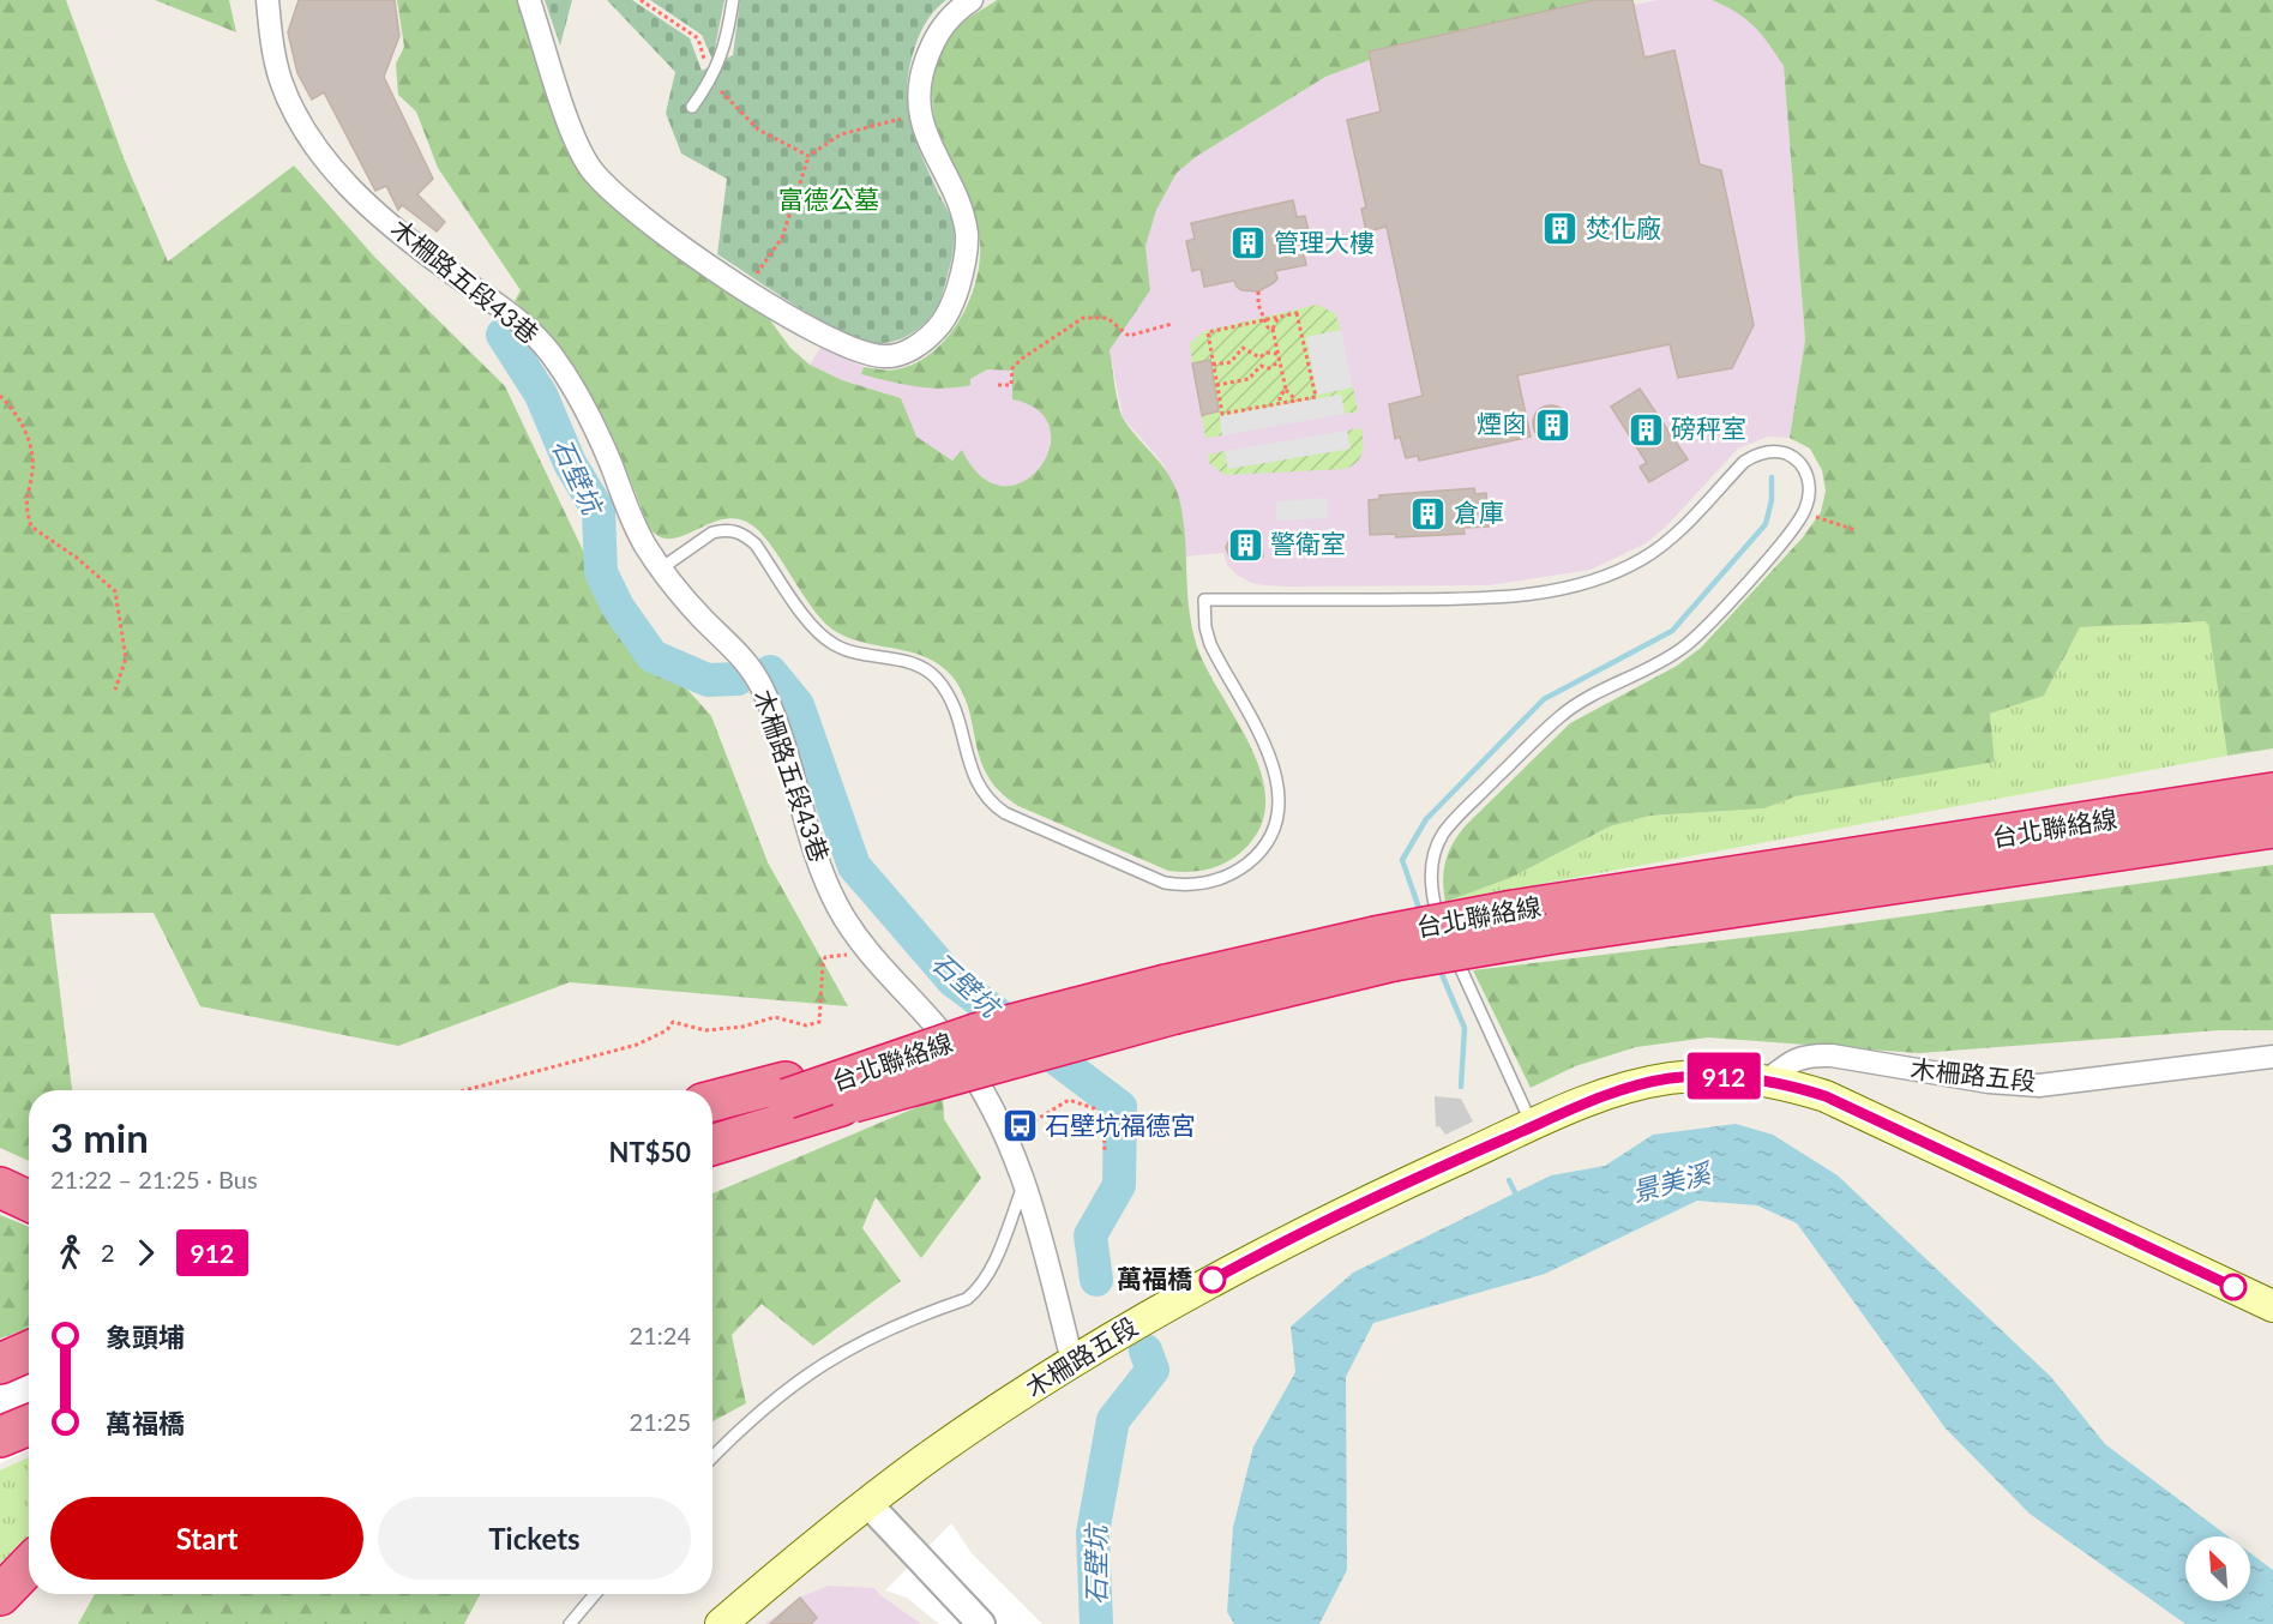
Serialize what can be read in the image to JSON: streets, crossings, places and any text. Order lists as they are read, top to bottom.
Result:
{
  "streets": {
    "highway": ["台北聯絡線"],
    "main road": ["木柵路五段"],
    "street": ["木柵路五段43巷"]
  },
  "crossings": [
    ["木柵路五段43巷", "木柵路五段"]
  ],
  "water": ["石壁坑", "景美溪"],
  "parks": ["富德公墓"],
  "places": {
    "building": [
      "焚化廠",
      "管理大樓",
      "煙囪",
      "磅秤室",
      "倉庫",
      "警衛室"
    ],
    "bus stop": ["石壁坑福德宮"],
    "other": ["萬福橋"]
  },
  "lines": ["bus line 912"],
  "north": "top left",
  "page": {
    "on_map": "912",
    "heading": ["3 min", "21:22 – 21:25 · Bus", "NT$50"],
    "legs": ["2", "912"],
    "list": [
      {
        "name": "象頭埔",
        "value": "21:24"
      },
      {
        "name": "萬福橋",
        "value": "21:25"
      }
    ],
    "buttons": ["Start", "Tickets"]
  }
}
